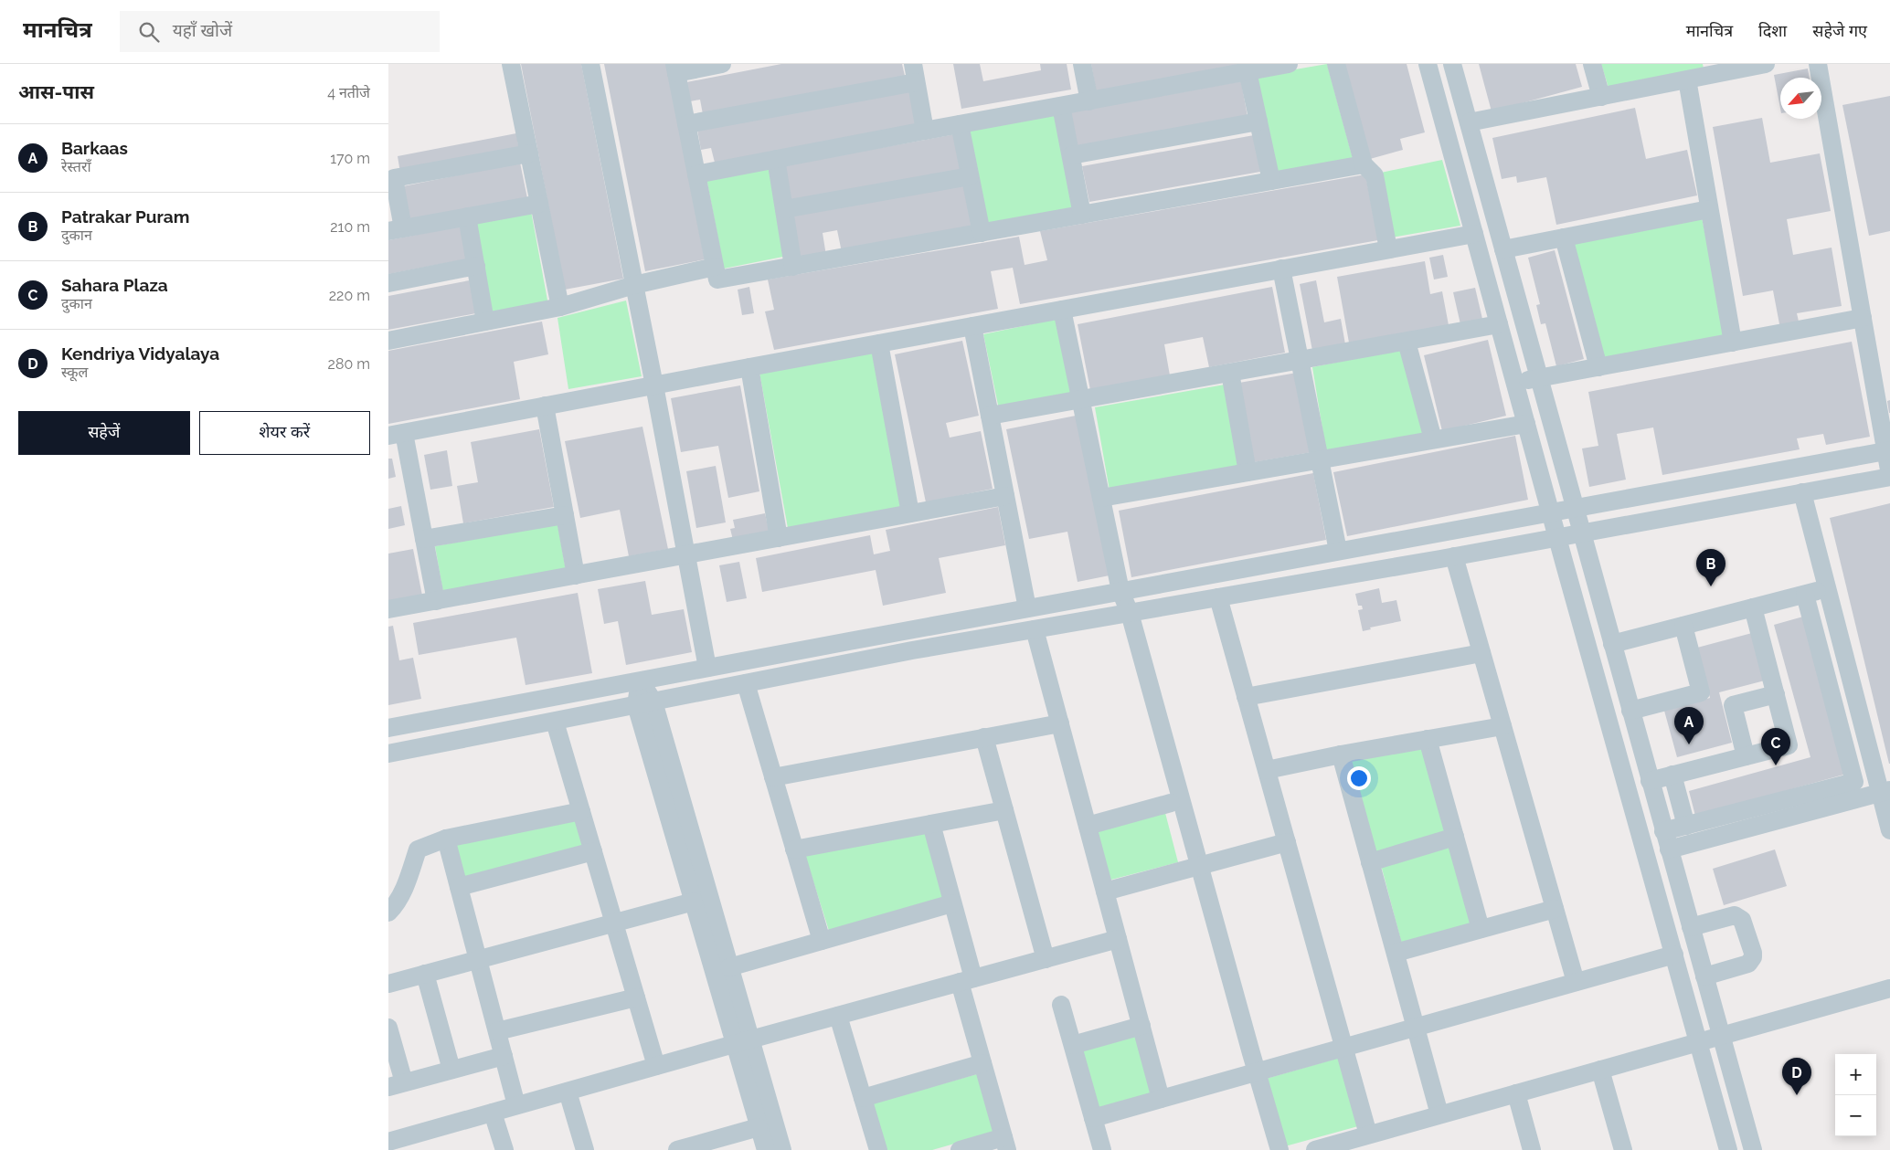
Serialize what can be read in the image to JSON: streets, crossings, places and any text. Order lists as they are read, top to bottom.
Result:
{
  "north": "bottom left",
  "page": {
    "header": "मानचित्र",
    "search": "यहाँ खोजें",
    "nav": ["मानचित्र", "दिशा", "सहेजे गए"],
    "heading": ["आस-पास", "4 नतीजे"],
    "list": [
      {
        "mark": "A",
        "name": "Barkaas",
        "note": "रेस्तराँ",
        "value": "170 m"
      },
      {
        "mark": "B",
        "name": "Patrakar Puram",
        "note": "दुकान",
        "value": "210 m"
      },
      {
        "mark": "C",
        "name": "Sahara Plaza",
        "note": "दुकान",
        "value": "220 m"
      },
      {
        "mark": "D",
        "name": "Kendriya Vidyalaya",
        "note": "स्कूल",
        "value": "280 m"
      }
    ],
    "buttons": ["सहेजें", "शेयर करें"],
    "pins": [
      "B",
      "A",
      "C",
      "D"
    ],
    "map_buttons": ["+", "−"]
  }
}
